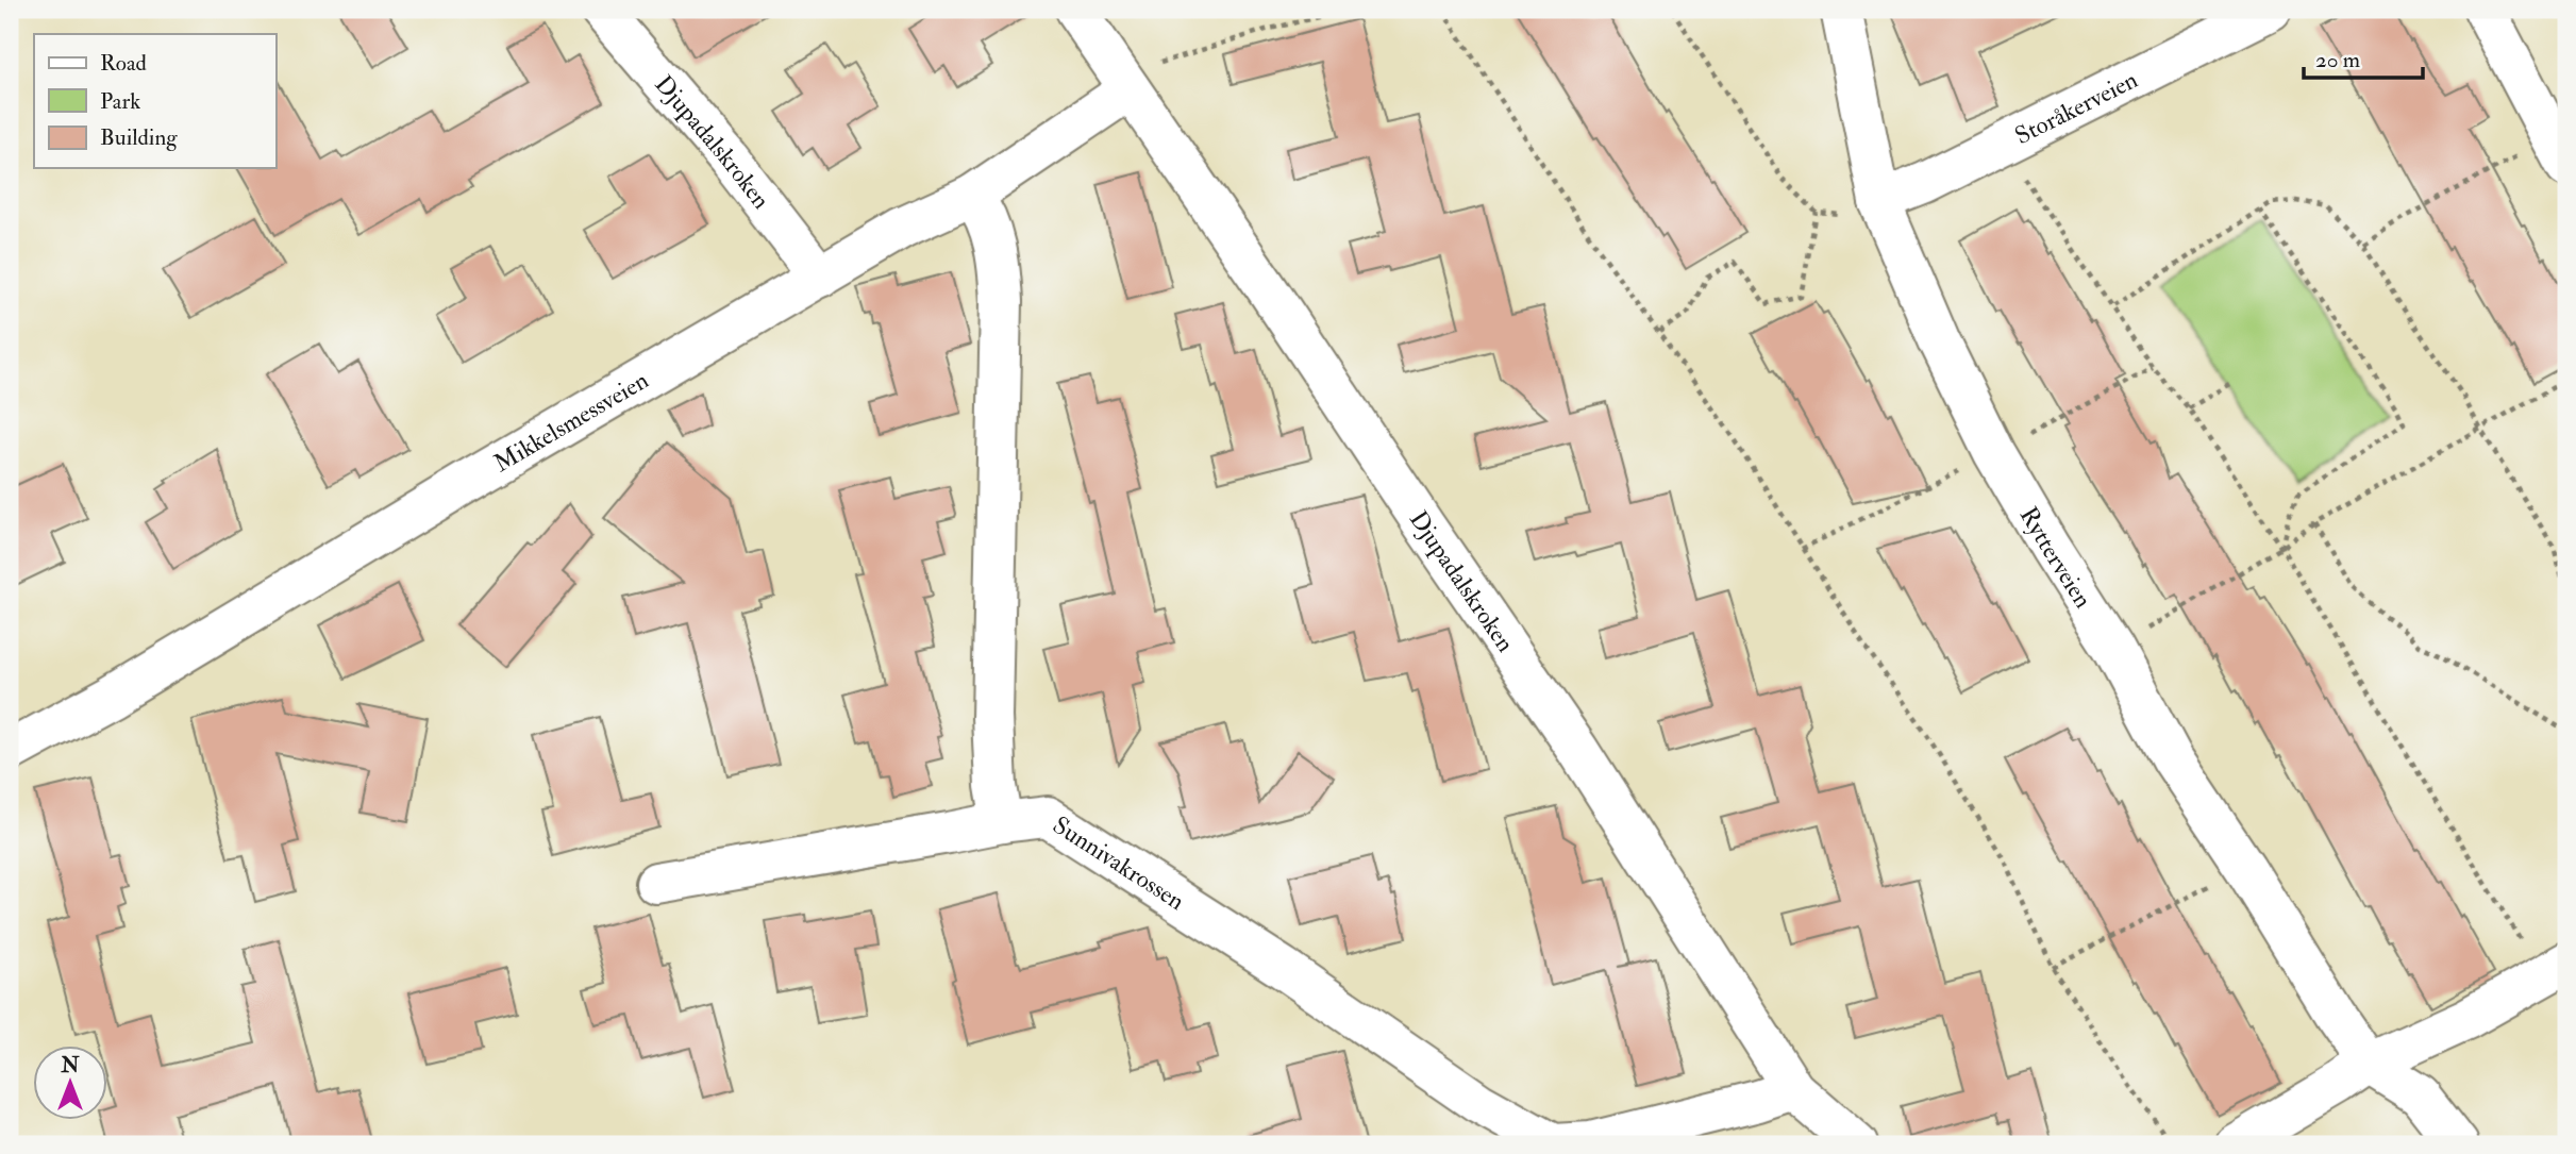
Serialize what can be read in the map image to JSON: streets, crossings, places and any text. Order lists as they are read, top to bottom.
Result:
{
  "streets": {
    "street": [
      "Storåkerveien",
      "Djupadalskroken",
      "Mikkelsmessveien",
      "Rytterveien",
      "Sunnivakrossen"
    ]
  },
  "crossings": [
    ["Storåkerveien", "Rytterveien"],
    ["Djupadalskroken", "Mikkelsmessveien"],
    ["Djupadalskroken", "Sunnivakrossen"]
  ],
  "legend": ["Road", "Park", "Building"],
  "scale_bar": "20 m",
  "north": "top"
}
